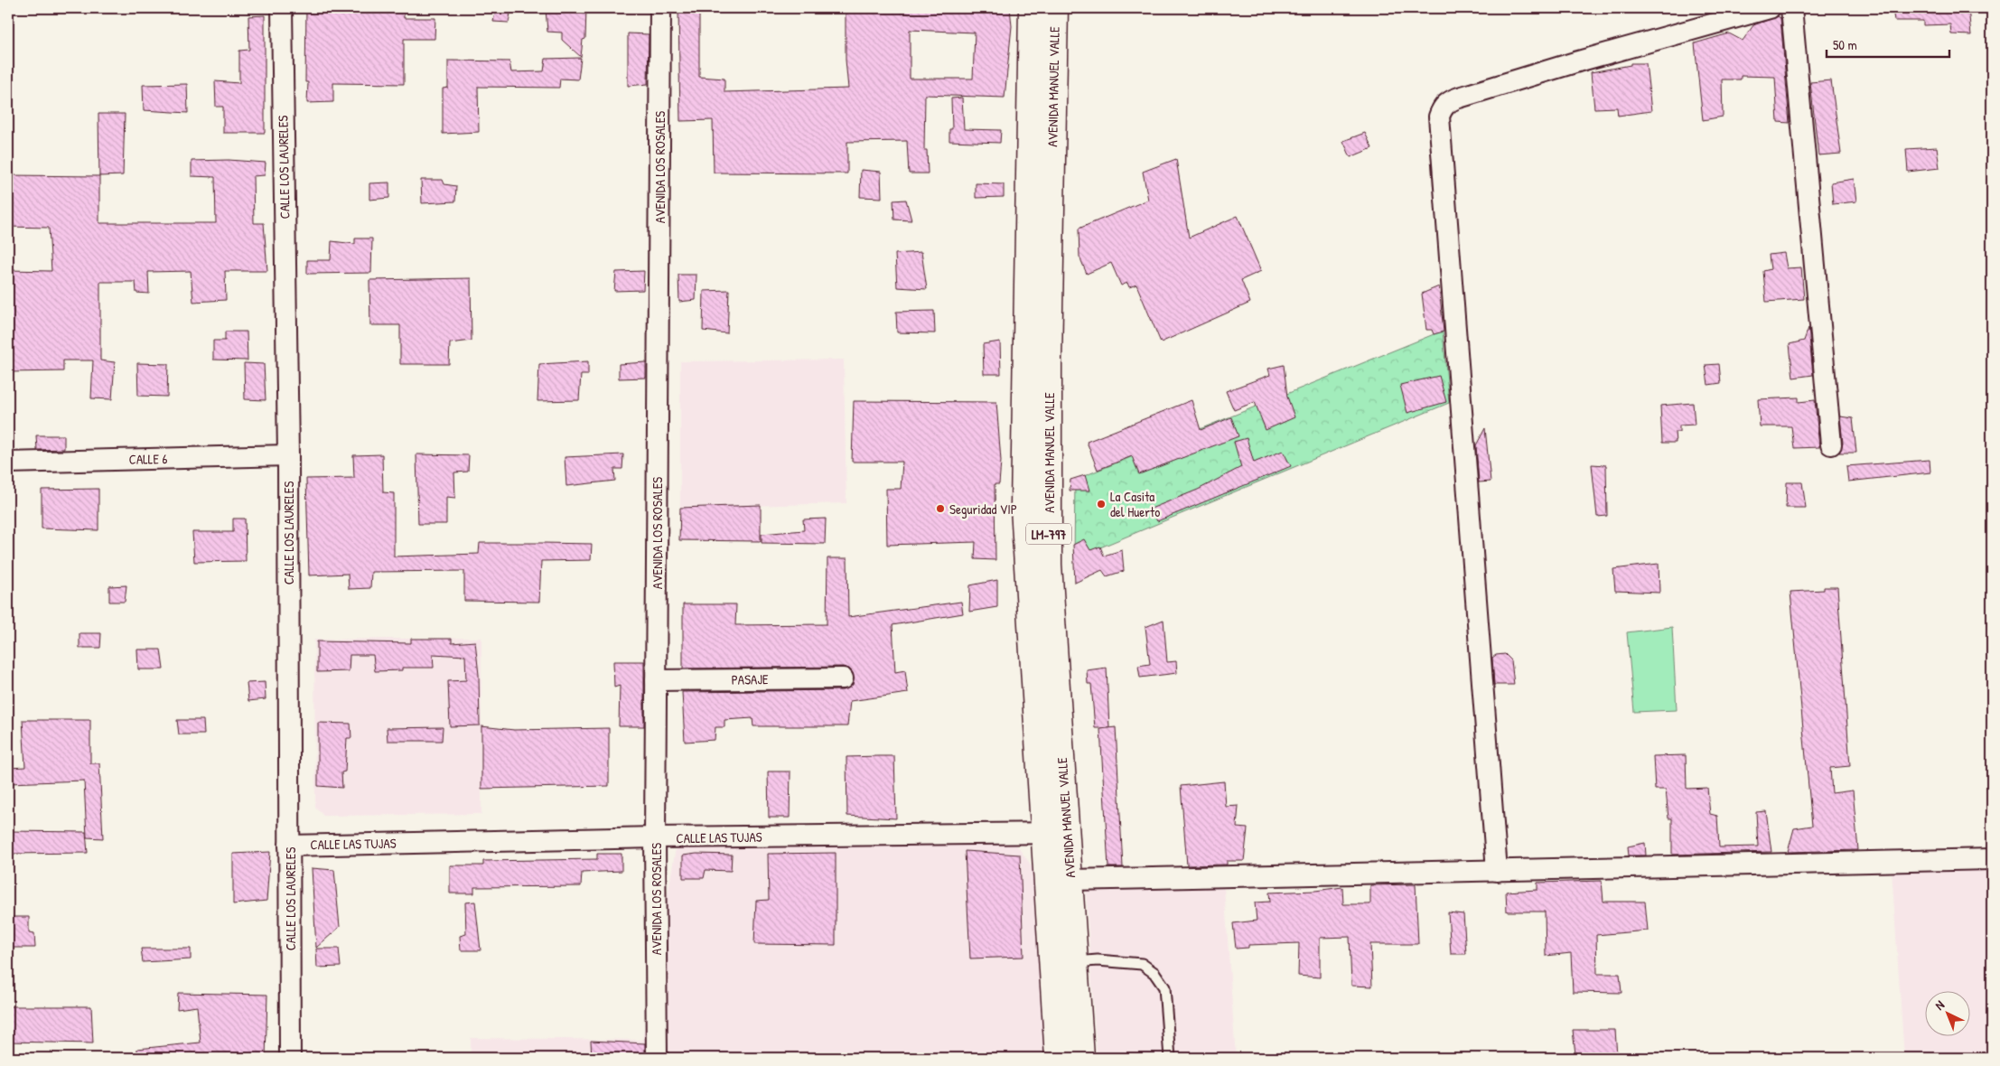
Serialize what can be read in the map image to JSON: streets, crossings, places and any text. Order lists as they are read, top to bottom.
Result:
{
  "streets": {
    "main road": ["AVENIDA MANUEL VALLE", "LM-797"],
    "street": [
      "CALLE LOS LAURELES",
      "AVENIDA LOS ROSALES",
      "CALLE 6",
      "PASAJE",
      "CALLE LAS TUJAS"
    ]
  },
  "crossings": [
    ["AVENIDA MANUEL VALLE", "CALLE LAS TUJAS"],
    ["CALLE LOS LAURELES", "CALLE 6"],
    ["CALLE LOS LAURELES", "CALLE LAS TUJAS"],
    ["AVENIDA LOS ROSALES", "PASAJE"],
    ["AVENIDA LOS ROSALES", "CALLE LAS TUJAS"]
  ],
  "places": ["La Casita del Huerto", "Seguridad VIP"],
  "scale_bar": "50 m",
  "north": "top left"
}
